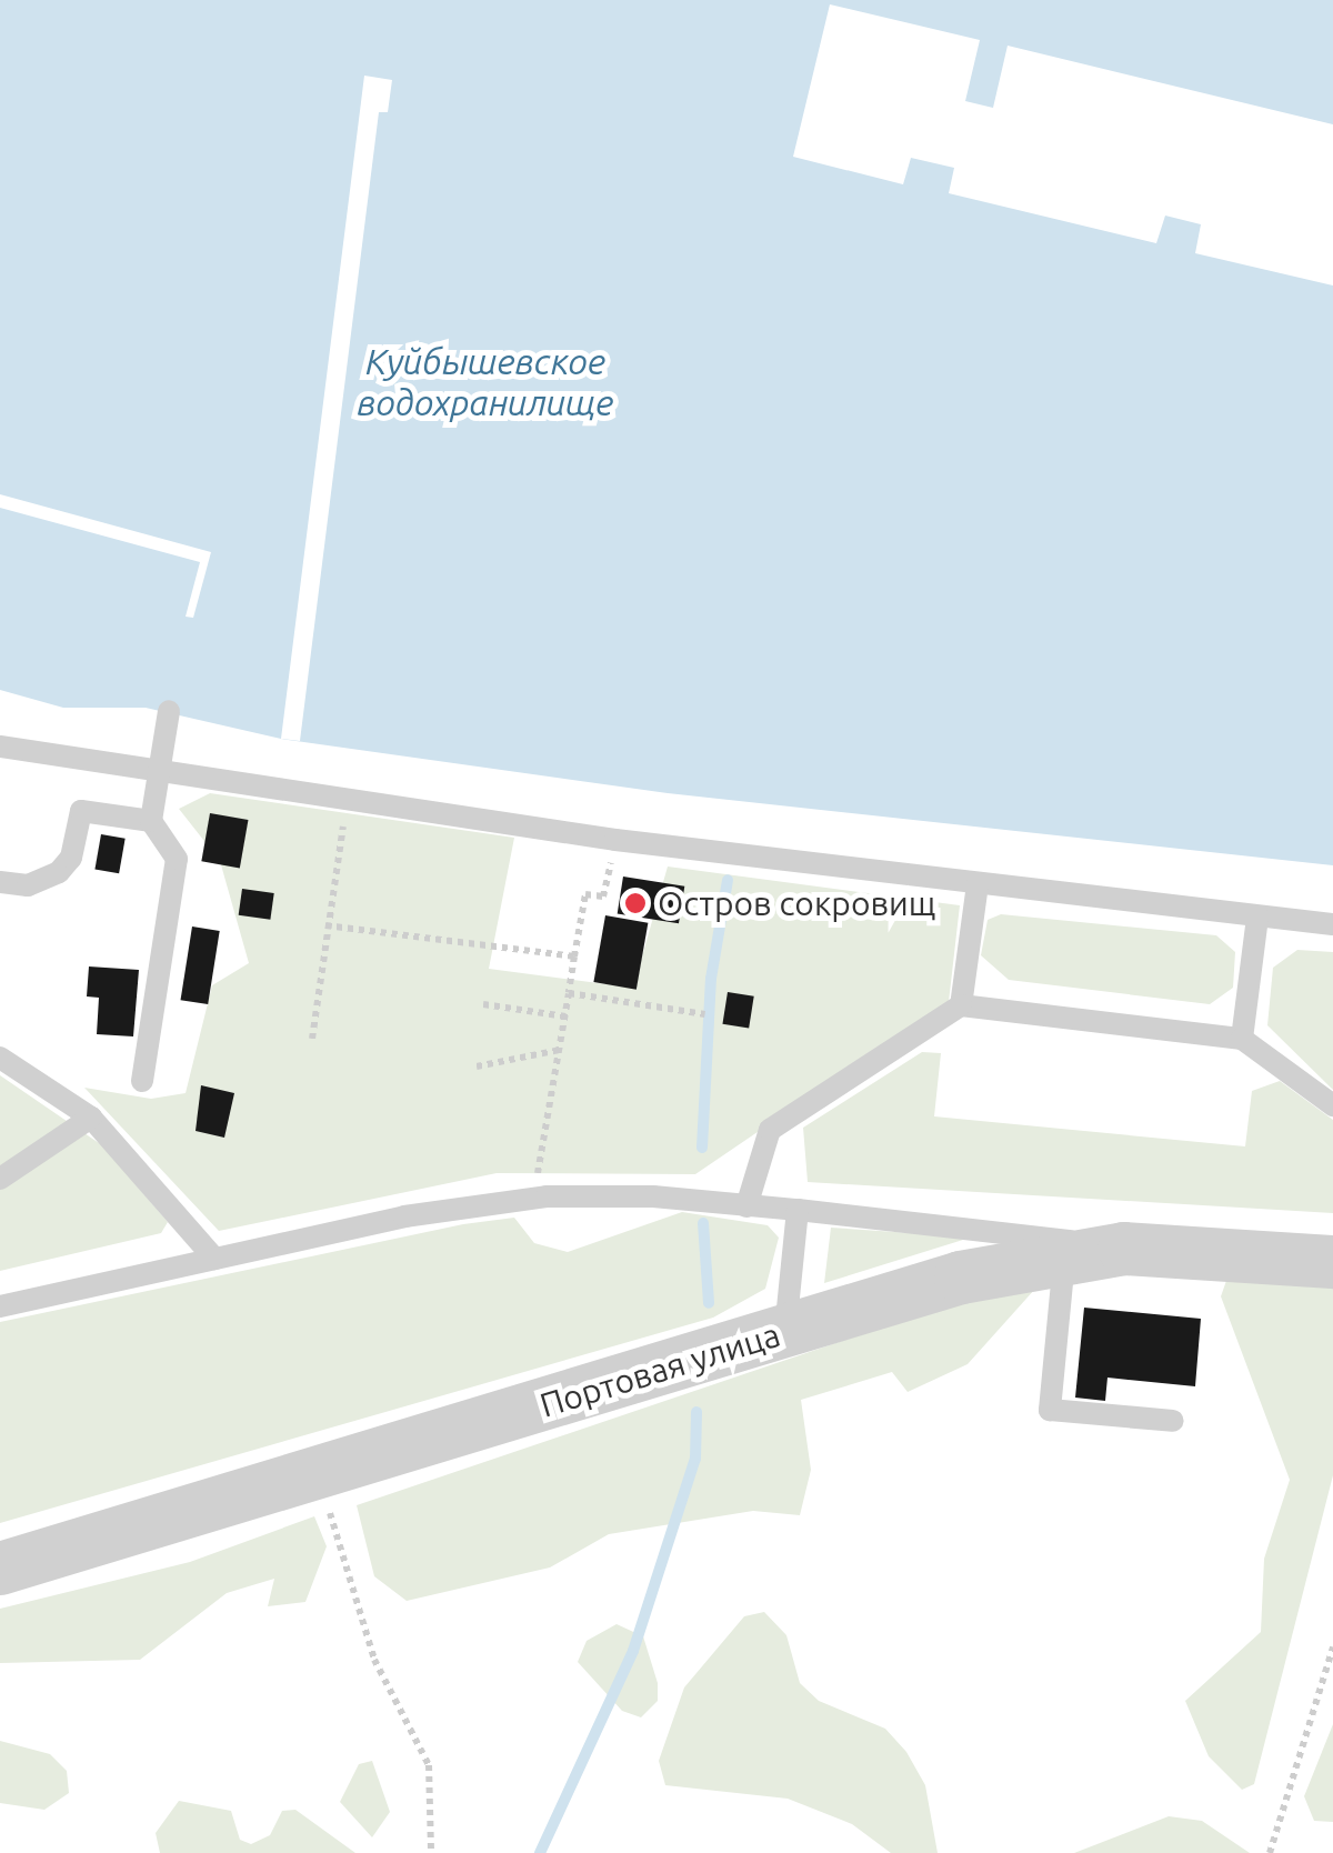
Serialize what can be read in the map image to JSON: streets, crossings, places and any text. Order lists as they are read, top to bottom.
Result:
{
  "streets": {
    "street": ["Портовая улица"]
  },
  "water": ["Куйбышевское водохранилище"],
  "places": ["Остров сокровищ"]
}
